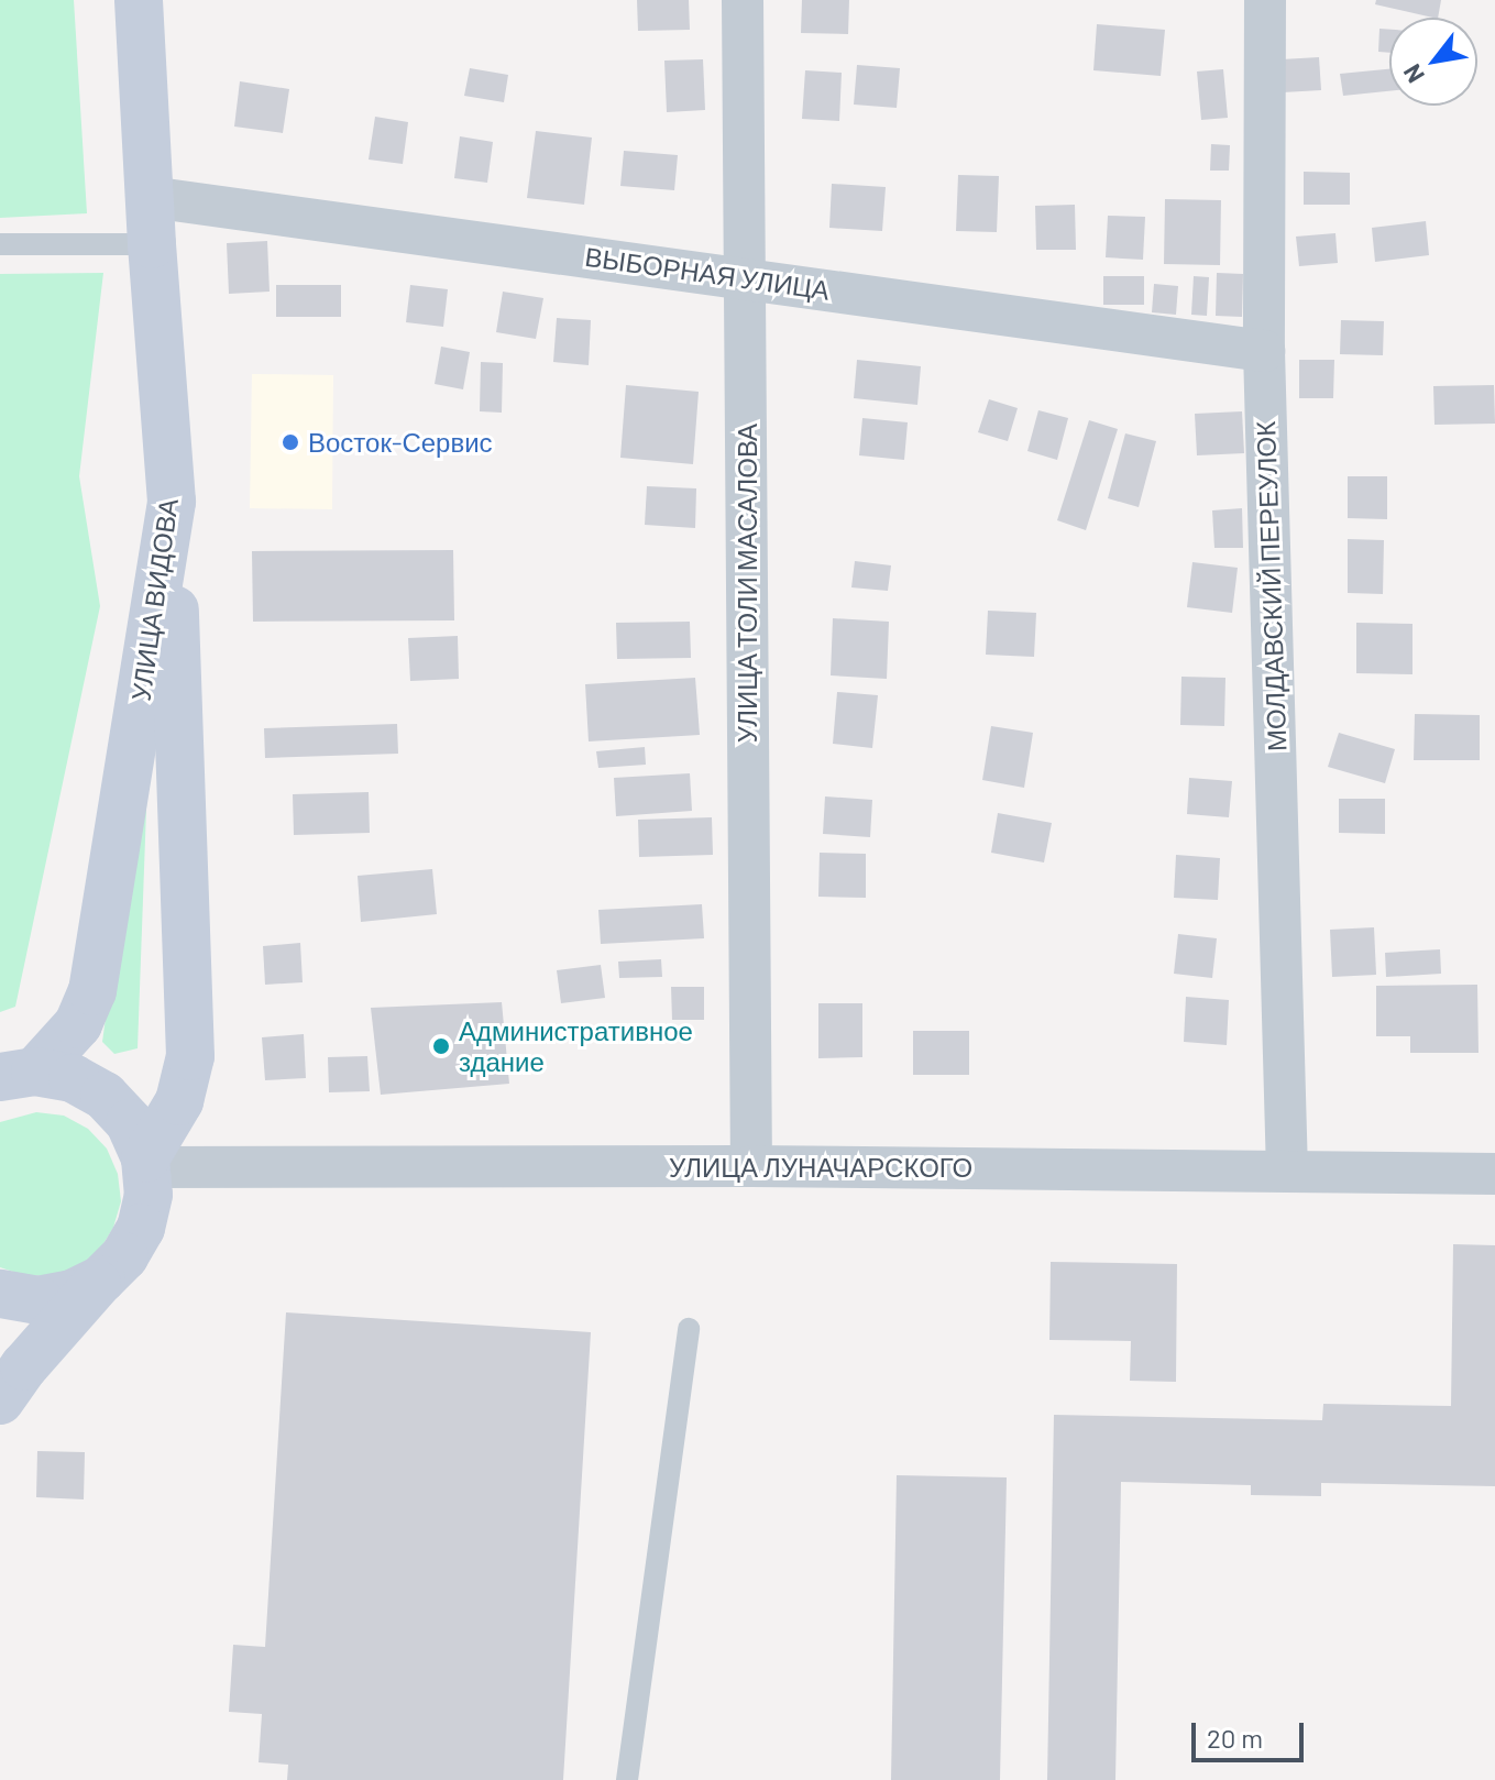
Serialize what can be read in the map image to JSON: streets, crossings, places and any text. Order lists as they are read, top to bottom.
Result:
{
  "streets": {
    "street": [
      "ВЫБОРНАЯ УЛИЦА",
      "УЛИЦА ТОЛИ МАСАЛОВА",
      "МОЛДАВСКИЙ ПЕРЕУЛОК",
      "УЛИЦА ВИДОВА",
      "УЛИЦА ЛУНАЧАРСКОГО"
    ]
  },
  "crossings": [
    ["ВЫБОРНАЯ УЛИЦА", "УЛИЦА ТОЛИ МАСАЛОВА"],
    ["ВЫБОРНАЯ УЛИЦА", "МОЛДАВСКИЙ ПЕРЕУЛОК"],
    ["ВЫБОРНАЯ УЛИЦА", "УЛИЦА ВИДОВА"],
    ["УЛИЦА ТОЛИ МАСАЛОВА", "УЛИЦА ЛУНАЧАРСКОГО"],
    ["МОЛДАВСКИЙ ПЕРЕУЛОК", "УЛИЦА ЛУНАЧАРСКОГО"]
  ],
  "places": ["Восток-Сервис", "Административное здание"],
  "scale_bar": "20 m",
  "north": "bottom left"
}
